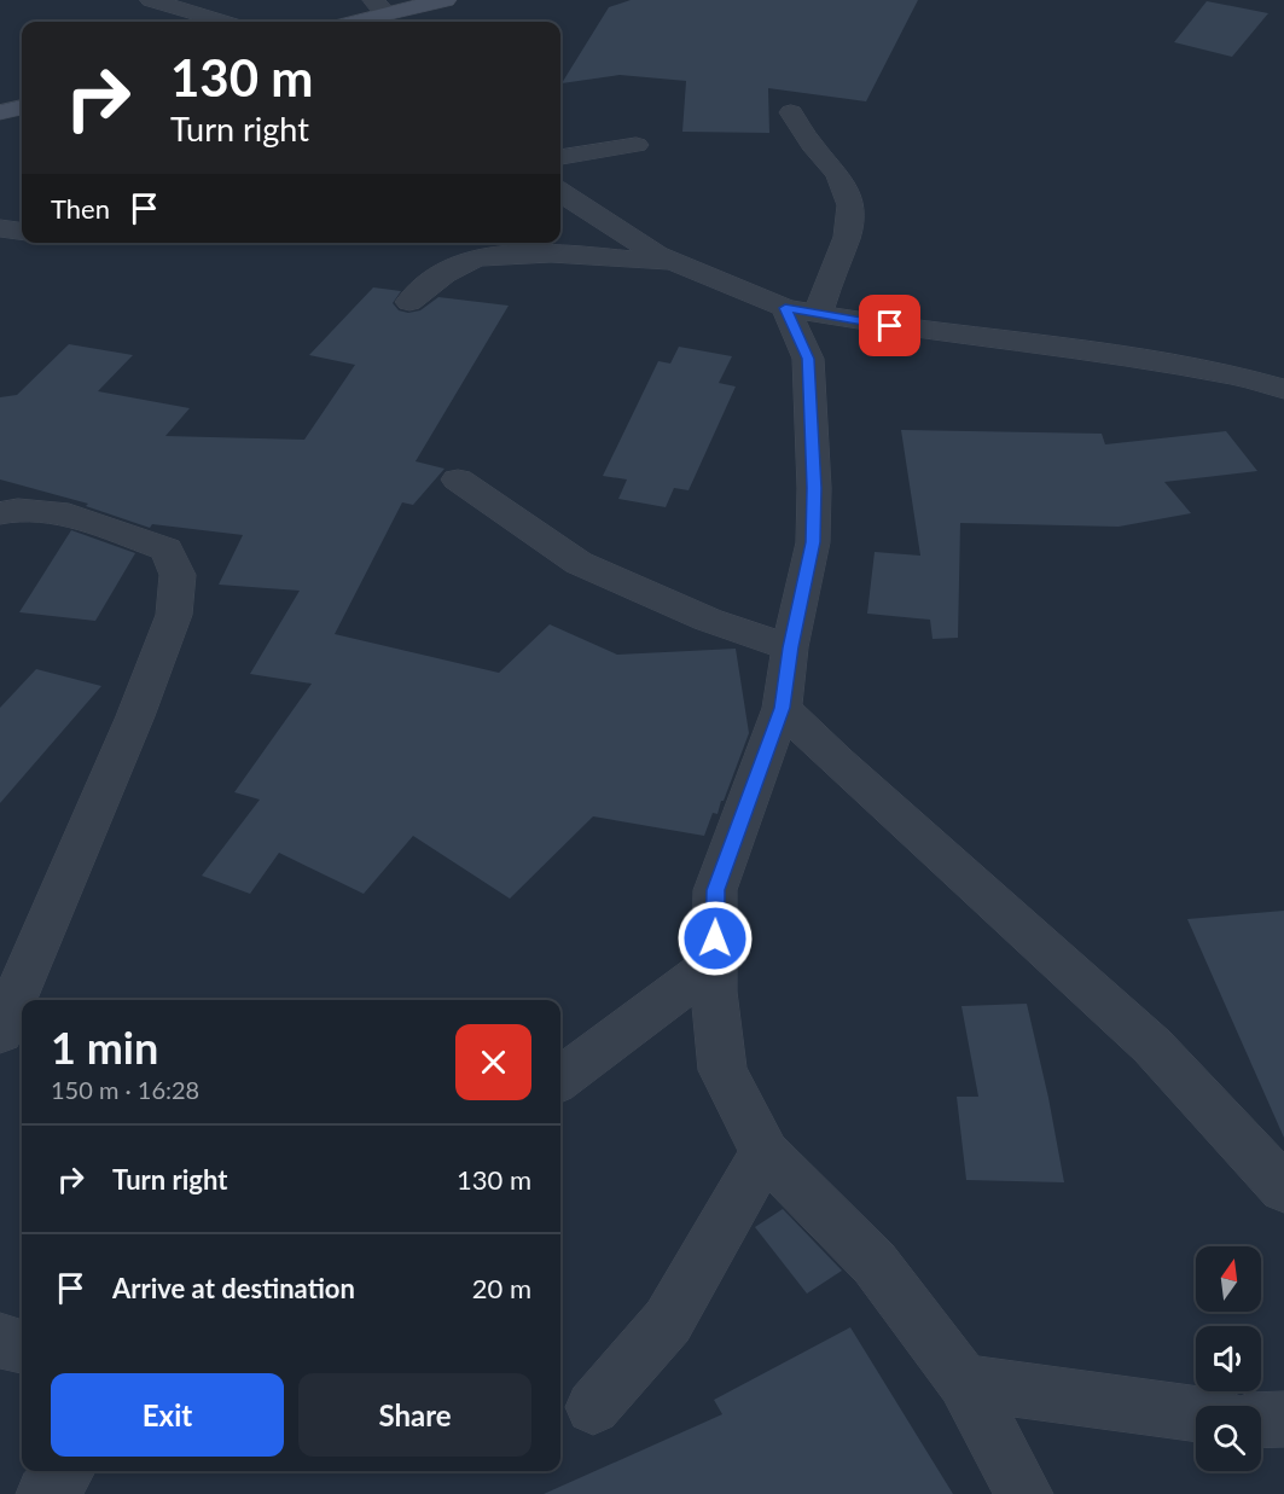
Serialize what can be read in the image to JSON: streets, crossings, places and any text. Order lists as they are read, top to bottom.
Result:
{
  "north": "top",
  "page": {
    "turn": ["130 m", "Turn right"],
    "then": "Then",
    "heading": ["1 min", "150 m · 16:28"],
    "list": [
      {
        "name": "Turn right",
        "value": "130 m"
      },
      {
        "name": "Arrive at destination",
        "value": "20 m"
      }
    ],
    "buttons": ["Exit", "Share"]
  }
}
